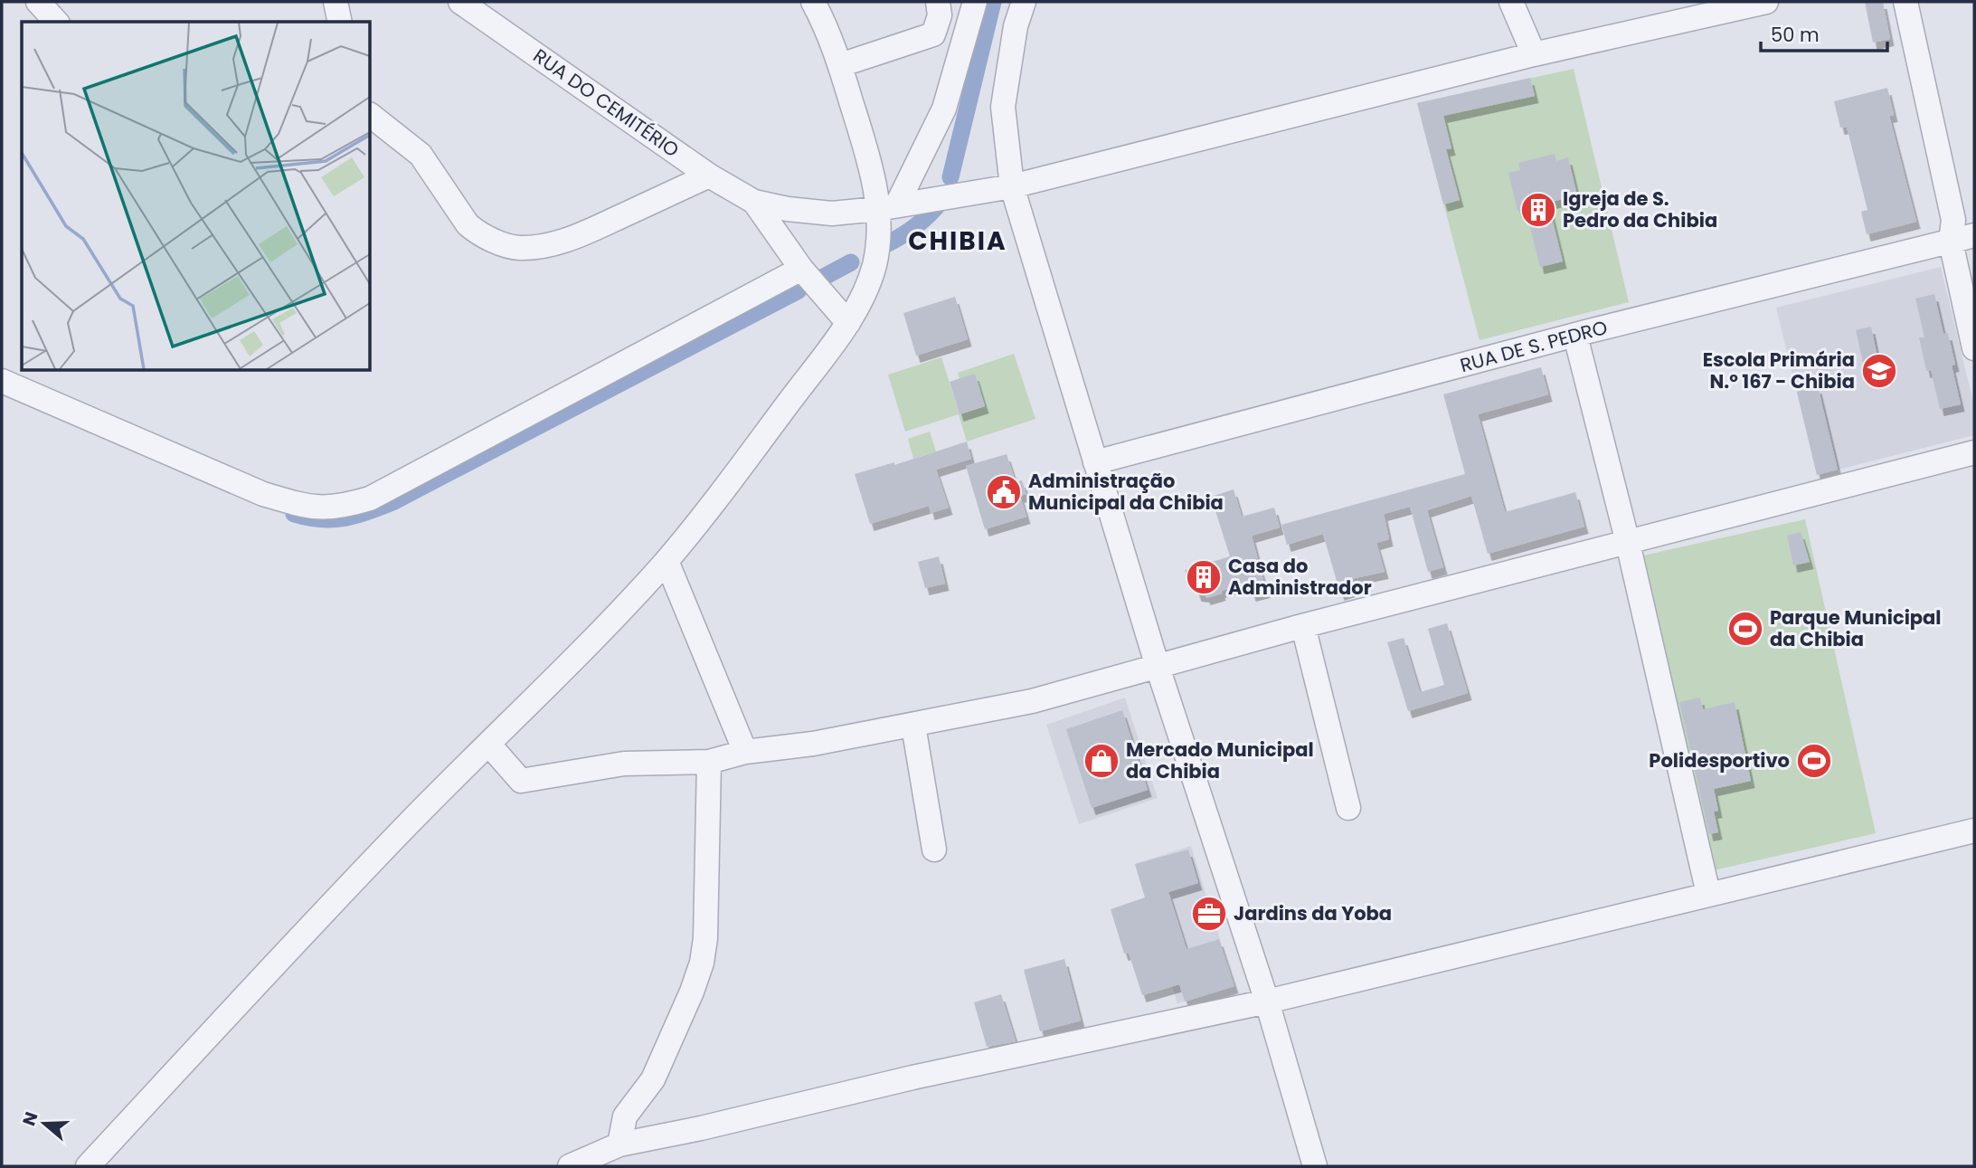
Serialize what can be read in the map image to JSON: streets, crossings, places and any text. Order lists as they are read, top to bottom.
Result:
{
  "streets": {
    "street": ["RUA DO CEMITÉRIO", "RUA DE S. PEDRO"]
  },
  "districts": ["CHIBIA"],
  "places": {
    "building": ["Igreja de S. Pedro da Chibia", "Casa do Administrador"],
    "school or university": ["Escola Primária N.º 167 - Chibia"],
    "public building": ["Administração Municipal da Chibia"],
    "sports": ["Parque Municipal da Chibia", "Polidesportivo"],
    "shop": ["Mercado Municipal da Chibia"],
    "office": ["Jardins da Yoba"]
  },
  "scale_bar": "50 m",
  "north": "left"
}
